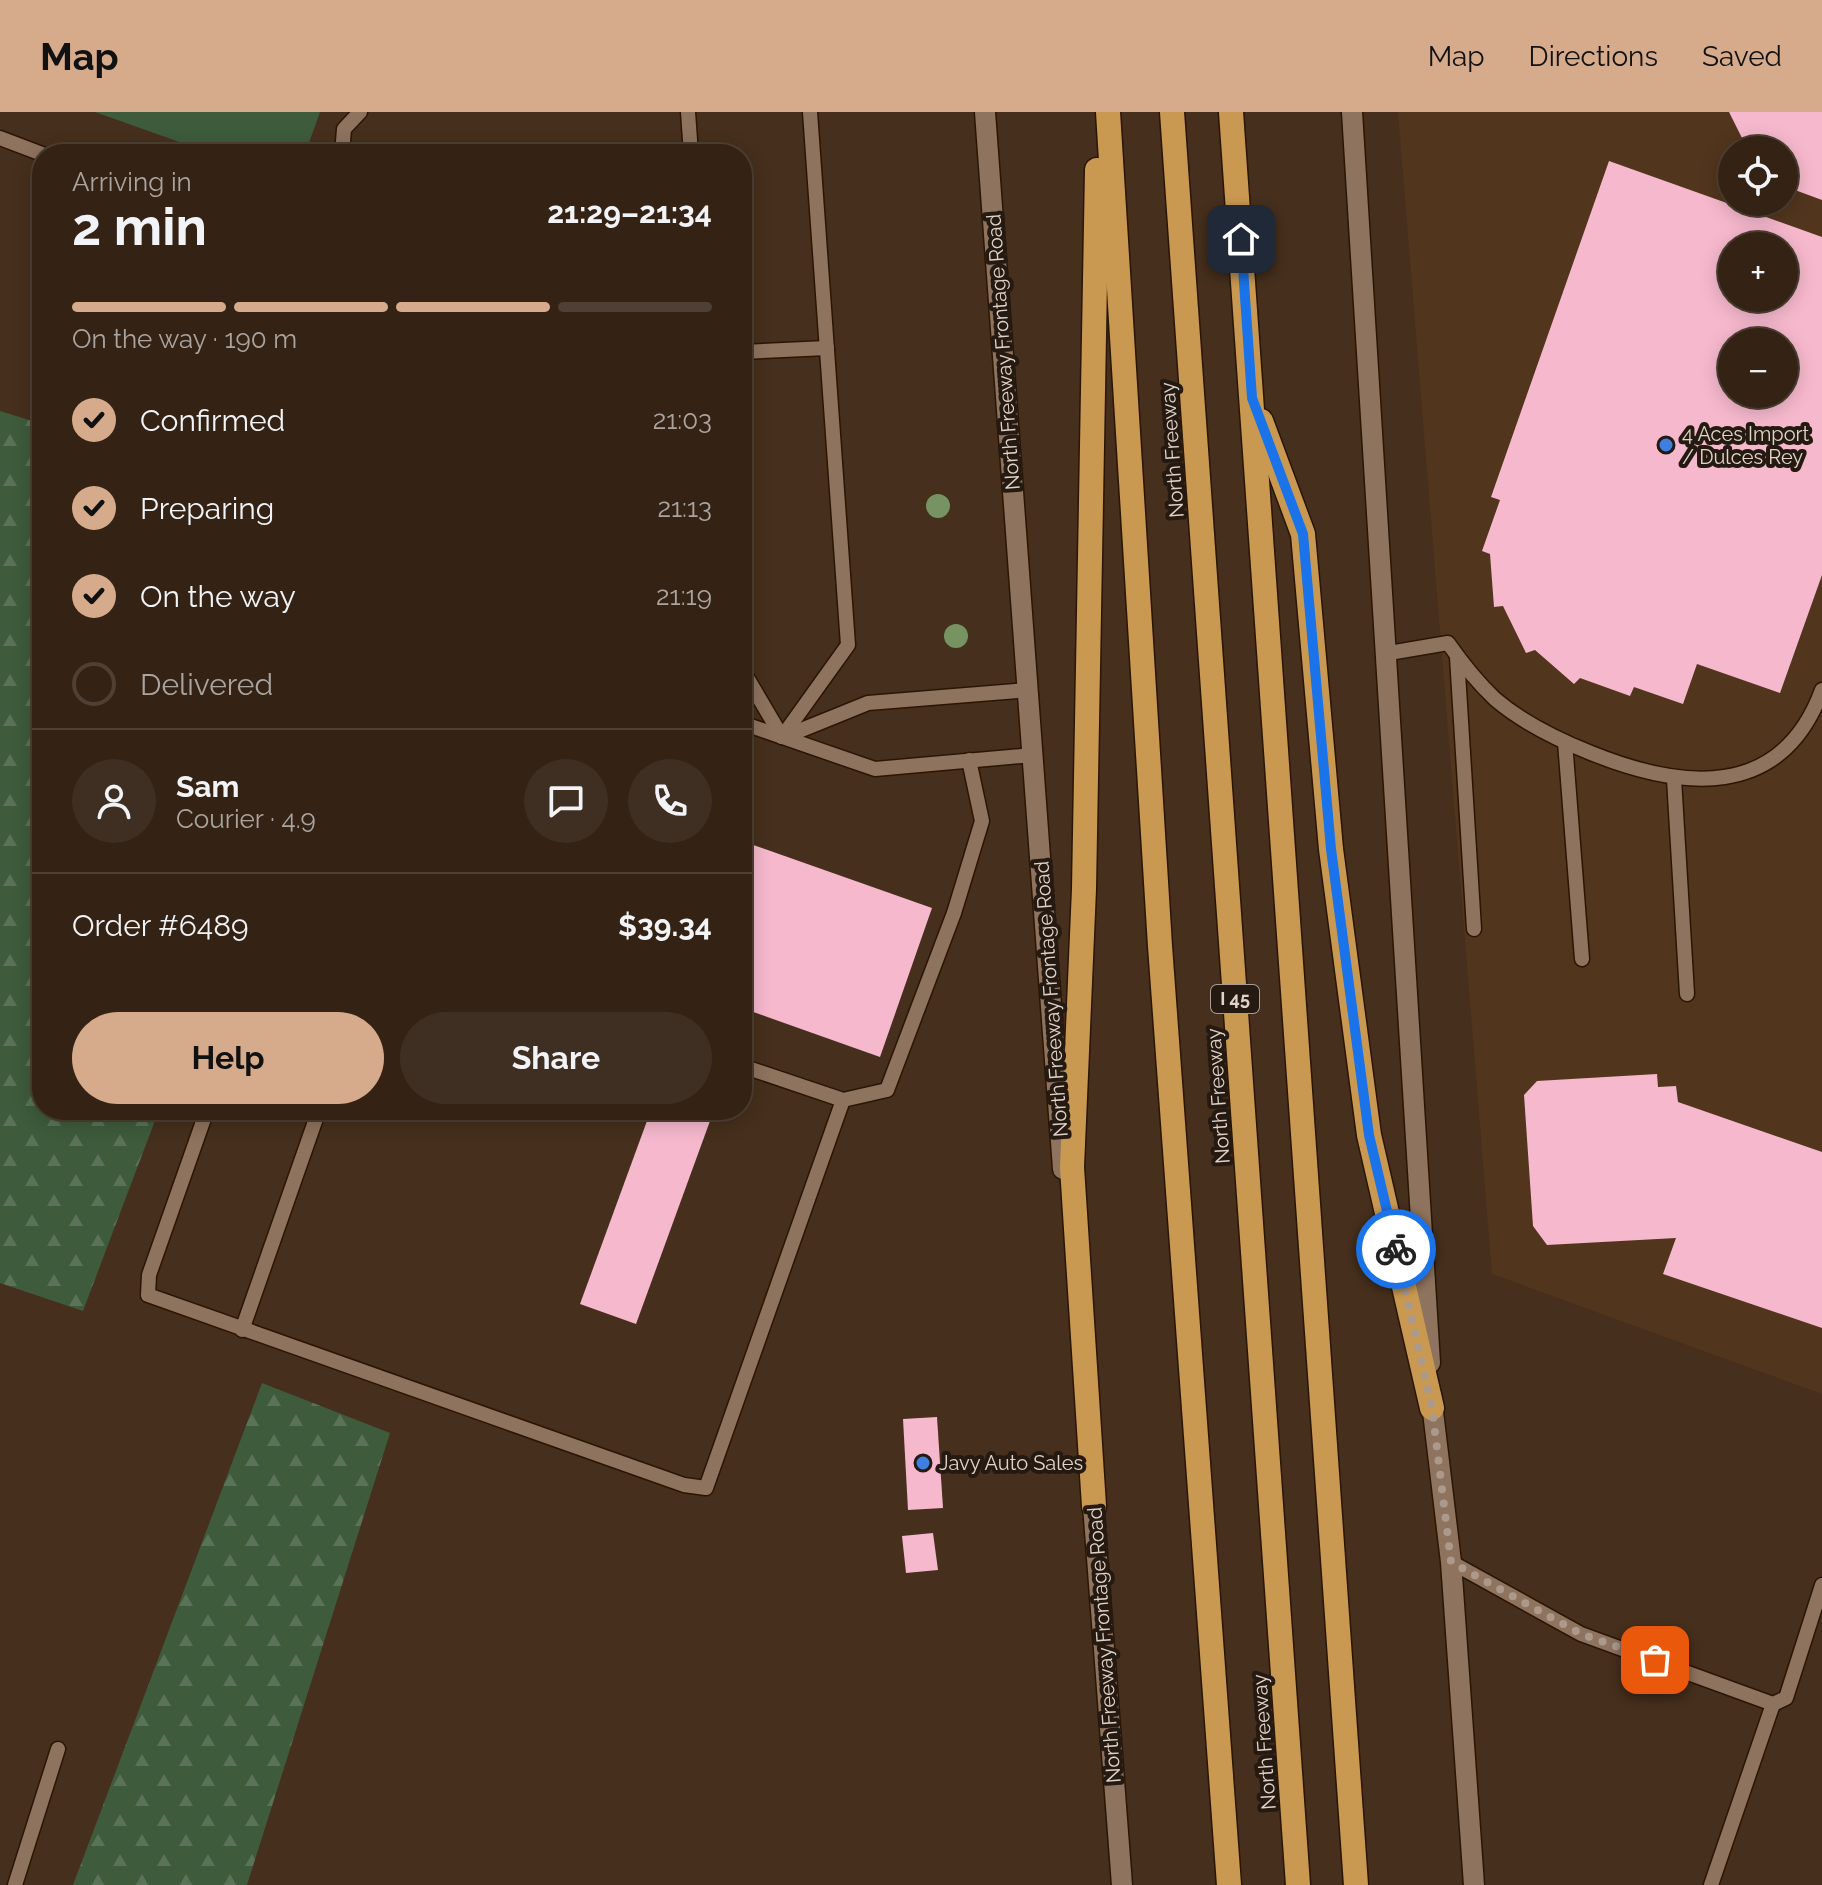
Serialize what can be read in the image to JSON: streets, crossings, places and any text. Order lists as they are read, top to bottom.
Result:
{
  "streets": {
    "highway": ["North Freeway", "I 45"],
    "main road": ["North Freeway Frontage Road"]
  },
  "places": ["4 Aces Import / Dulces Rey", "Javy Auto Sales"],
  "page": {
    "header": "Map",
    "nav": ["Map", "Directions", "Saved"],
    "map_buttons": ["+", "−"],
    "heading": ["2 min", "Arriving in", "21:29–21:34"],
    "panel": [
      "Sam",
      "Courier · 4.9",
      "Order #6489",
      "$39.34"
    ],
    "bar": "On the way · 190 m",
    "list": [
      ["Confirmed", "21:03"],
      ["Preparing", "21:13"],
      ["On the way", "21:19"],
      "Delivered"
    ],
    "buttons": ["Help", "Share"]
  }
}
